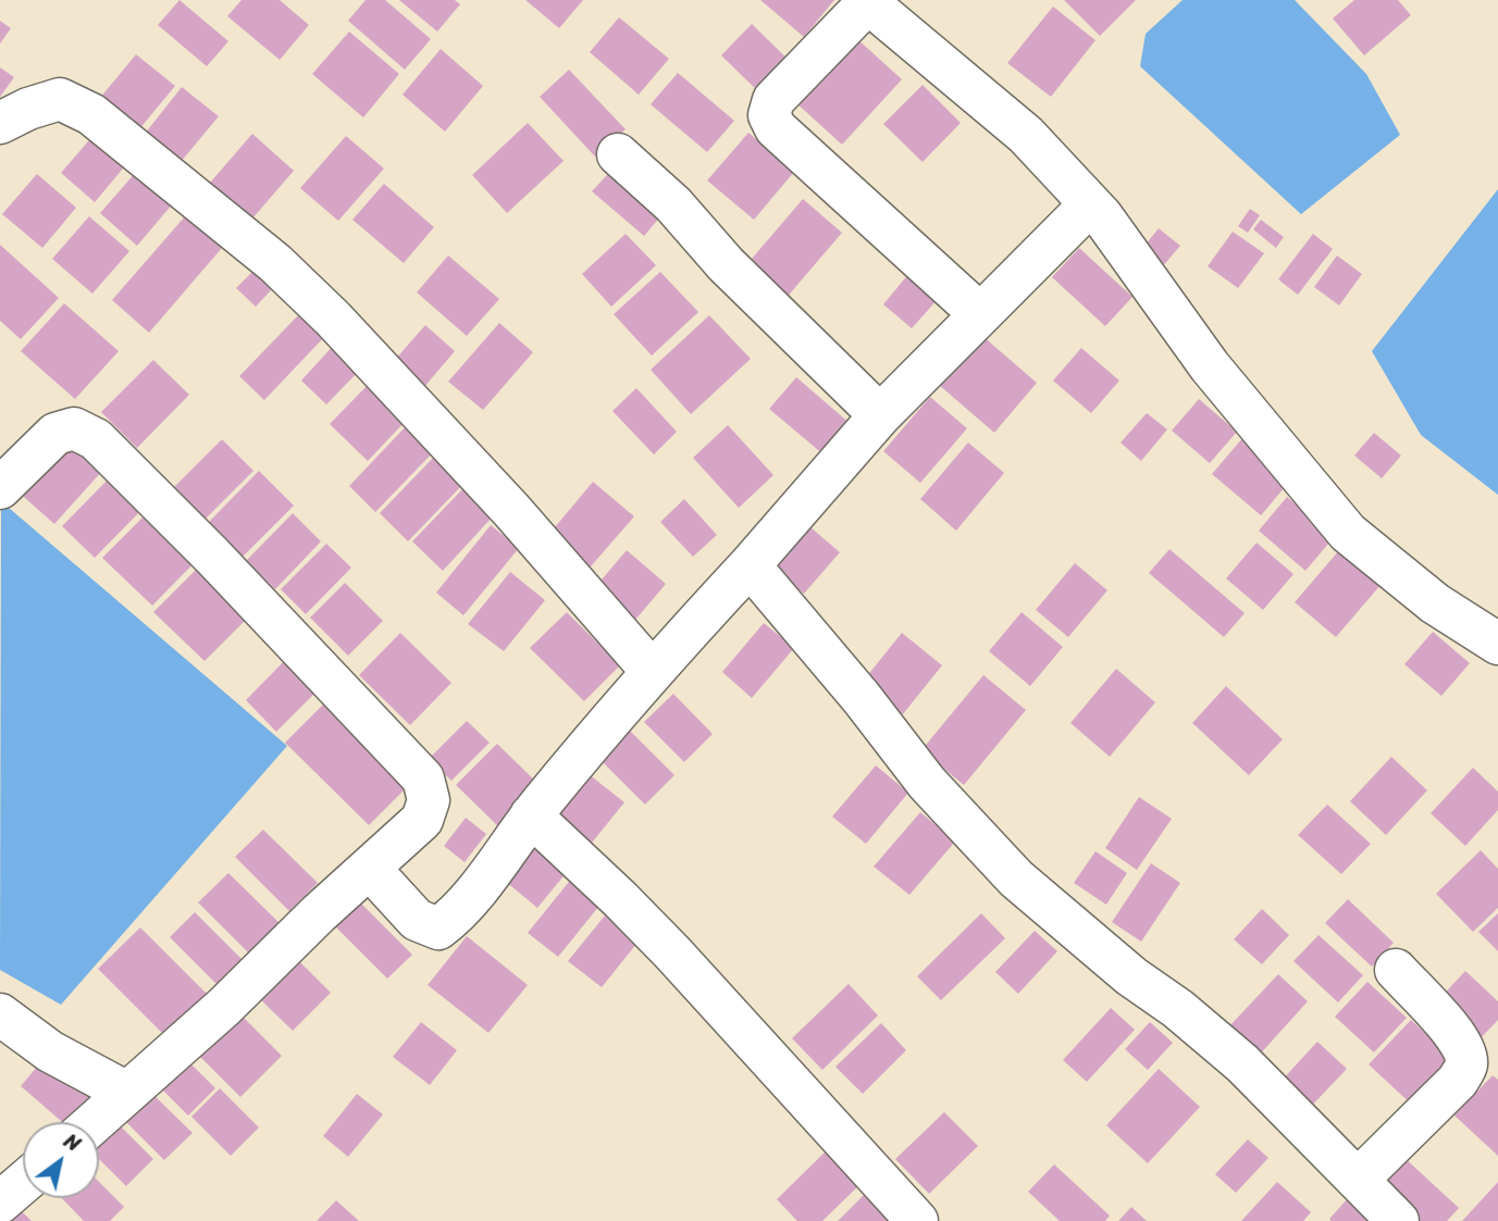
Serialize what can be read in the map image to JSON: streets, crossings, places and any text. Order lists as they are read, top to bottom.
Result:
{
  "north": "top right"
}
